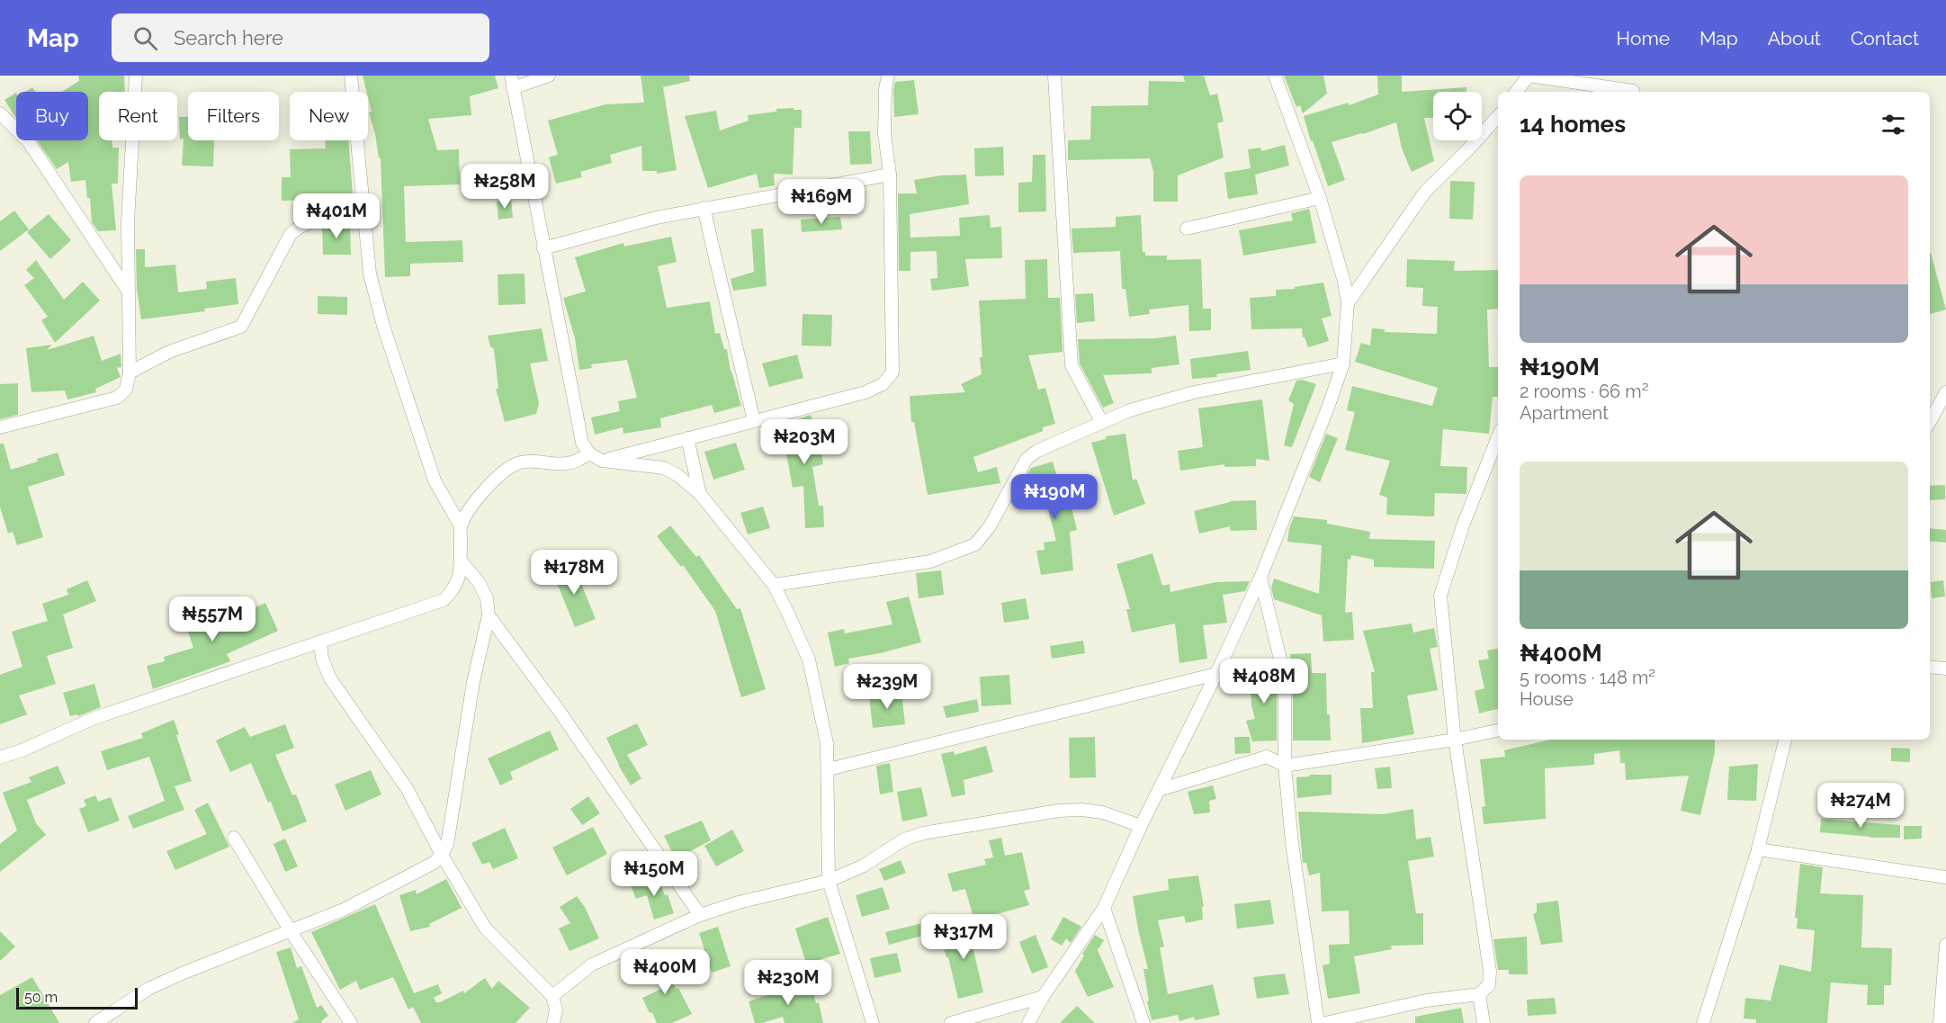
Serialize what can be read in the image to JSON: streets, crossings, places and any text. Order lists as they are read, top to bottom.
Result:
{
  "scale_bar": "50 m",
  "page": {
    "header": "Map",
    "search": "Search here",
    "nav": [
      "Home",
      "Map",
      "About",
      "Contact"
    ],
    "chip": [
      "Buy",
      "Rent",
      "Filters",
      "New"
    ],
    "heading": "14 homes",
    "list": [
      {
        "name": "₦190M",
        "note": "2 rooms · 66 m² · Apartment"
      },
      {
        "name": "₦400M",
        "note": "5 rooms · 148 m² · House"
      }
    ],
    "price": [
      "₦258M",
      "₦169M",
      "₦401M",
      "₦203M",
      "₦190M",
      "₦178M",
      "₦557M",
      "₦408M",
      "₦239M",
      "₦274M",
      "₦150M",
      "₦317M",
      "₦400M",
      "₦230M"
    ],
    "scale": "50 m"
  }
}
